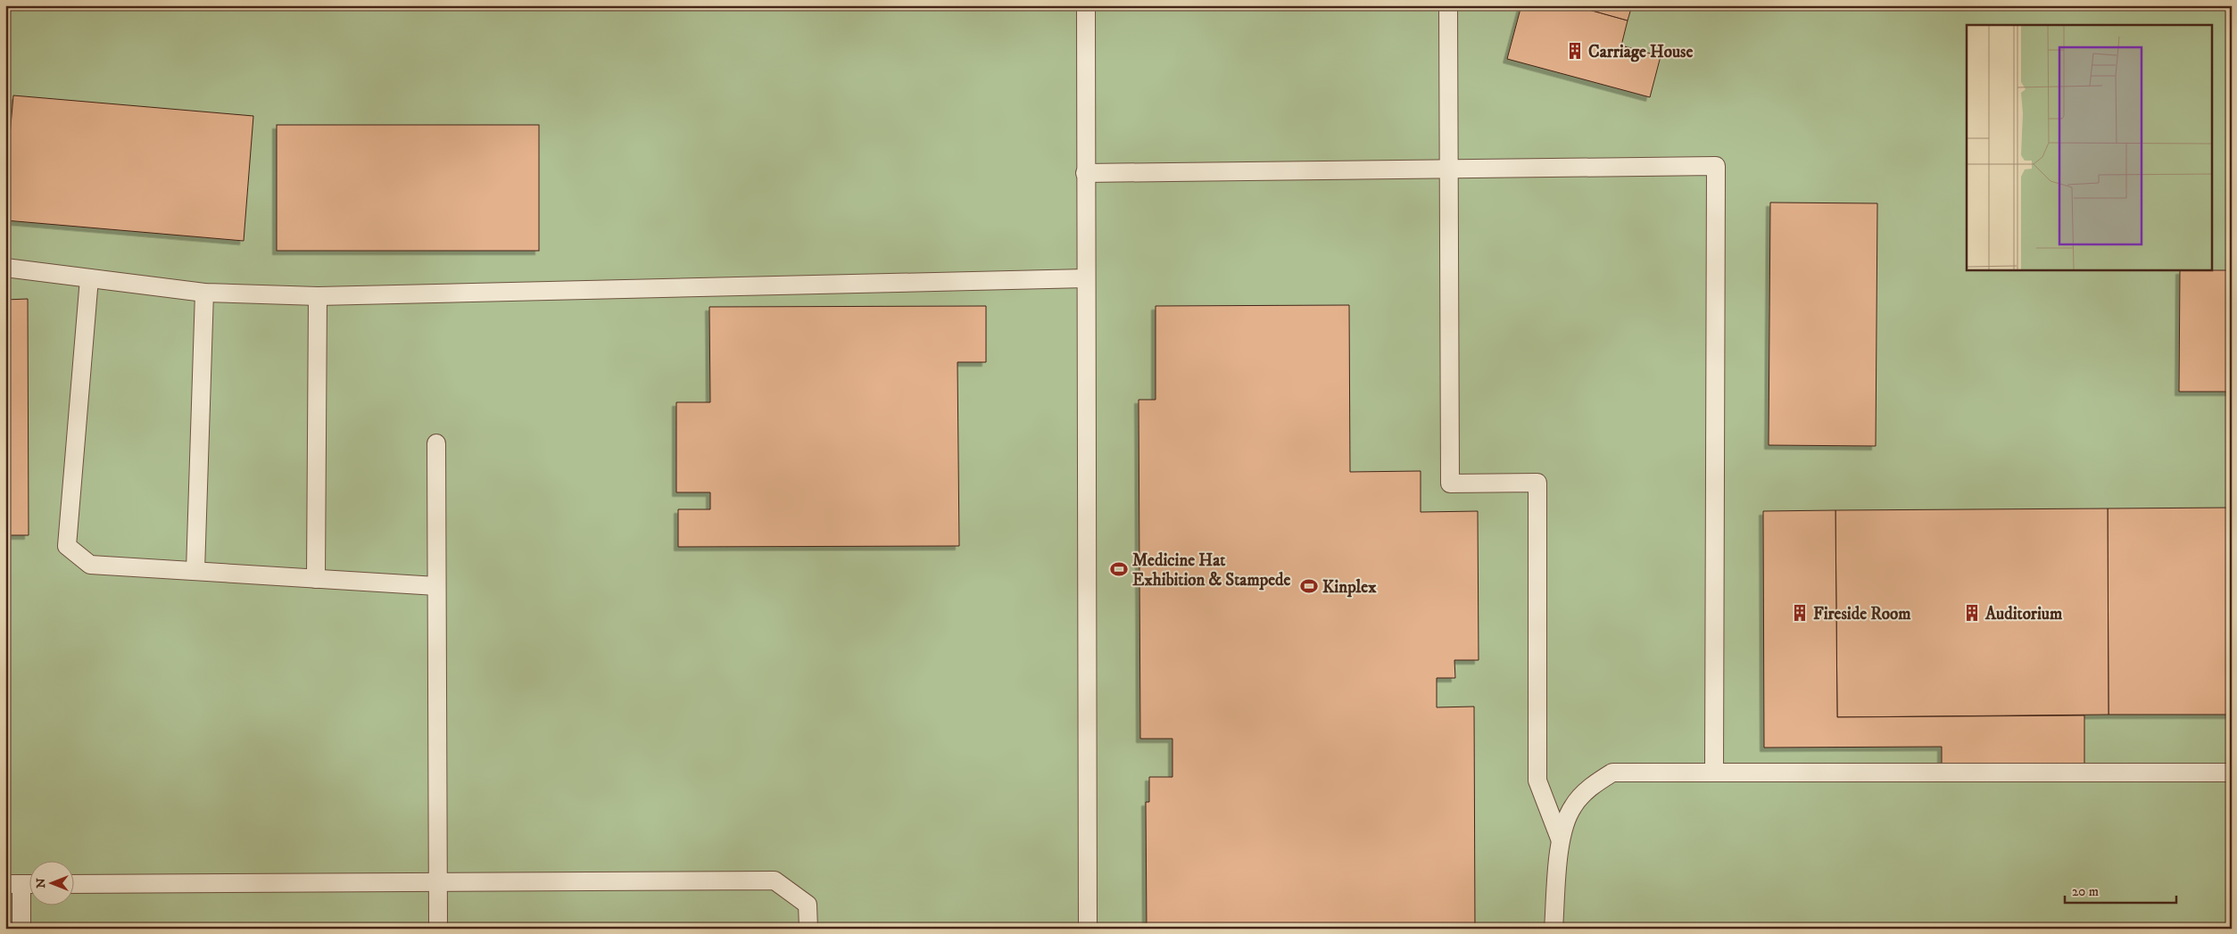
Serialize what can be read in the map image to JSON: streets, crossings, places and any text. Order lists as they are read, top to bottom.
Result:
{
  "places": {
    "building": ["Carriage House", "Fireside Room", "Auditorium"],
    "sports": ["Medicine Hat Exhibition & Stampede", "Kinplex"]
  },
  "scale_bar": "20 m",
  "north": "left"
}
